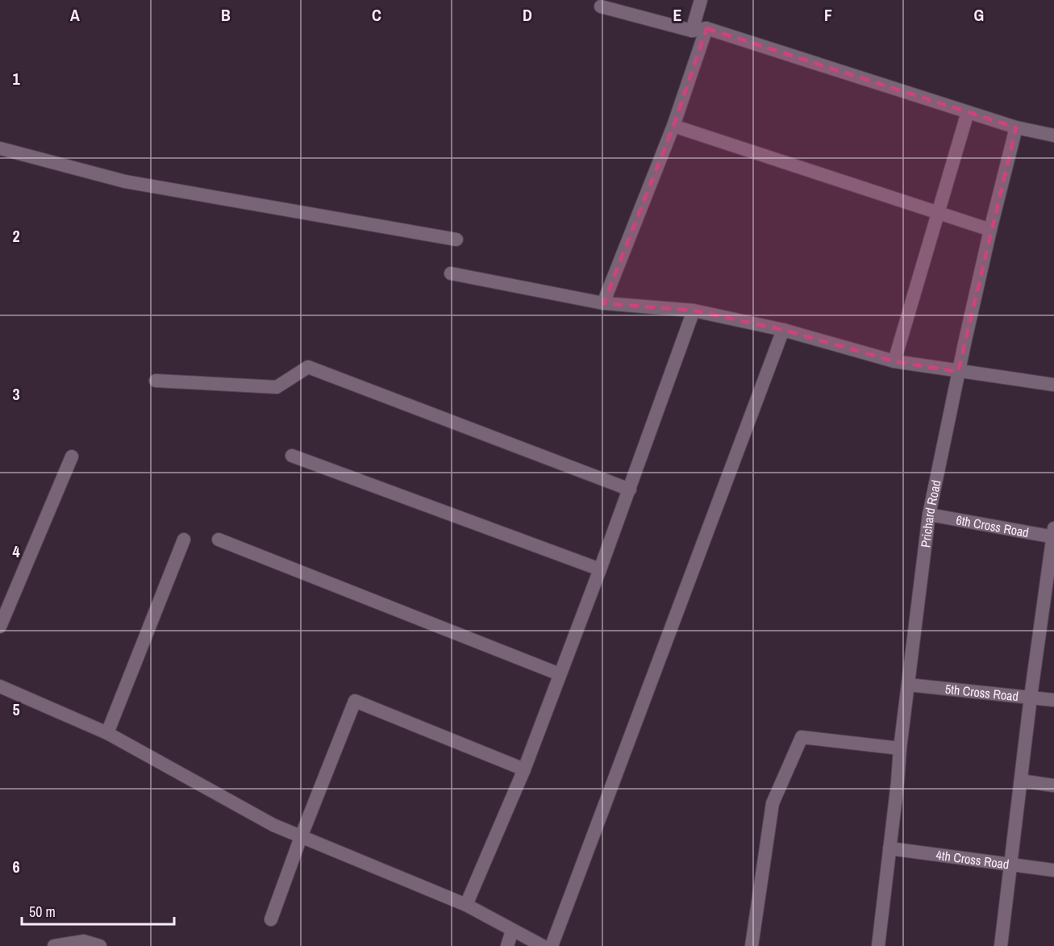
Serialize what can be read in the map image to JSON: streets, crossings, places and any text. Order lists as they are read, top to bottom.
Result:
{
  "streets": {
    "street": [
      "Prichard Road",
      "6th Cross Road",
      "5th Cross Road",
      "4th Cross Road"
    ]
  },
  "crossings": [
    ["Prichard Road", "6th Cross Road"],
    ["Prichard Road", "5th Cross Road"],
    ["Prichard Road", "4th Cross Road"]
  ],
  "scale_bar": "50 m",
  "grid": {
    "columns": [
      "A",
      "B",
      "C",
      "D",
      "E",
      "F",
      "G"
    ],
    "rows": [
      "1",
      "2",
      "3",
      "4",
      "5",
      "6"
    ]
  }
}
